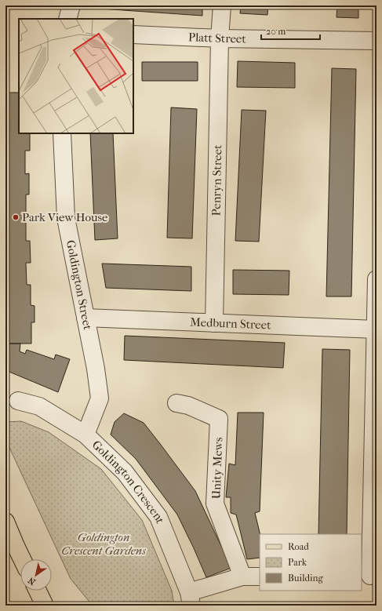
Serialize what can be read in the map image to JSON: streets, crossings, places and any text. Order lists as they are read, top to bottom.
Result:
{
  "streets": {
    "street": [
      "Platt Street",
      "Penryn Street",
      "Goldington Street",
      "Medburn Street",
      "Unity Mews",
      "Goldington Crescent"
    ]
  },
  "crossings": [
    ["Platt Street", "Penryn Street"],
    ["Penryn Street", "Medburn Street"],
    ["Goldington Street", "Medburn Street"],
    ["Goldington Street", "Goldington Crescent"]
  ],
  "parks": ["Goldington Crescent Gardens"],
  "places": ["Park View House"],
  "legend": ["Road", "Park", "Building"],
  "scale_bar": "20 m",
  "north": "bottom left"
}
